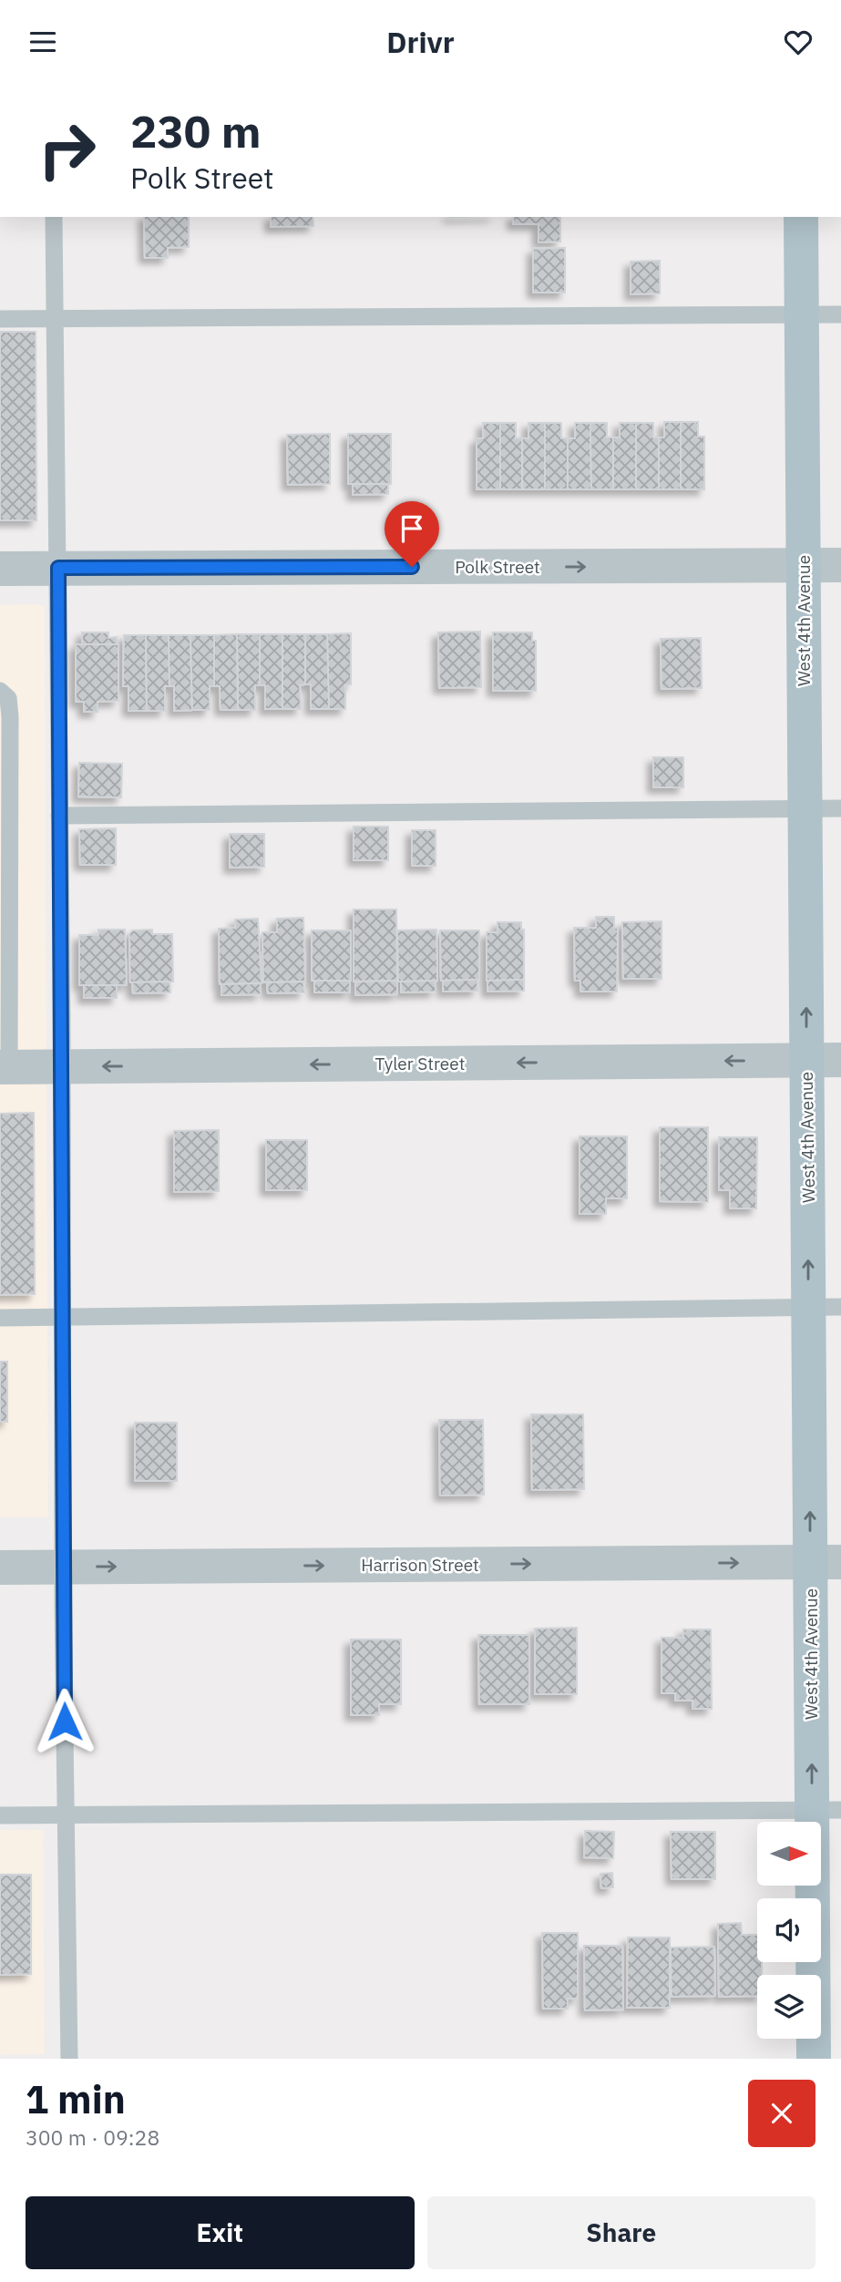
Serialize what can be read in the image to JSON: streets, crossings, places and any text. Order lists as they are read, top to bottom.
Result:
{
  "streets": {
    "main road": ["West 4th Avenue"],
    "street": ["Polk Street", "Tyler Street", "Harrison Street"]
  },
  "crossings": [
    ["Polk Street", "West 4th Avenue"],
    ["West 4th Avenue", "Tyler Street"],
    ["West 4th Avenue", "Harrison Street"]
  ],
  "one_way": [
    "Polk Street",
    "West 4th Avenue",
    "Tyler Street",
    "Harrison Street"
  ],
  "north": "right",
  "page": {
    "header": "Drivr",
    "turn": ["230 m", "Polk Street"],
    "heading": ["1 min", "300 m · 09:28"],
    "buttons": ["Exit", "Share"]
  }
}
